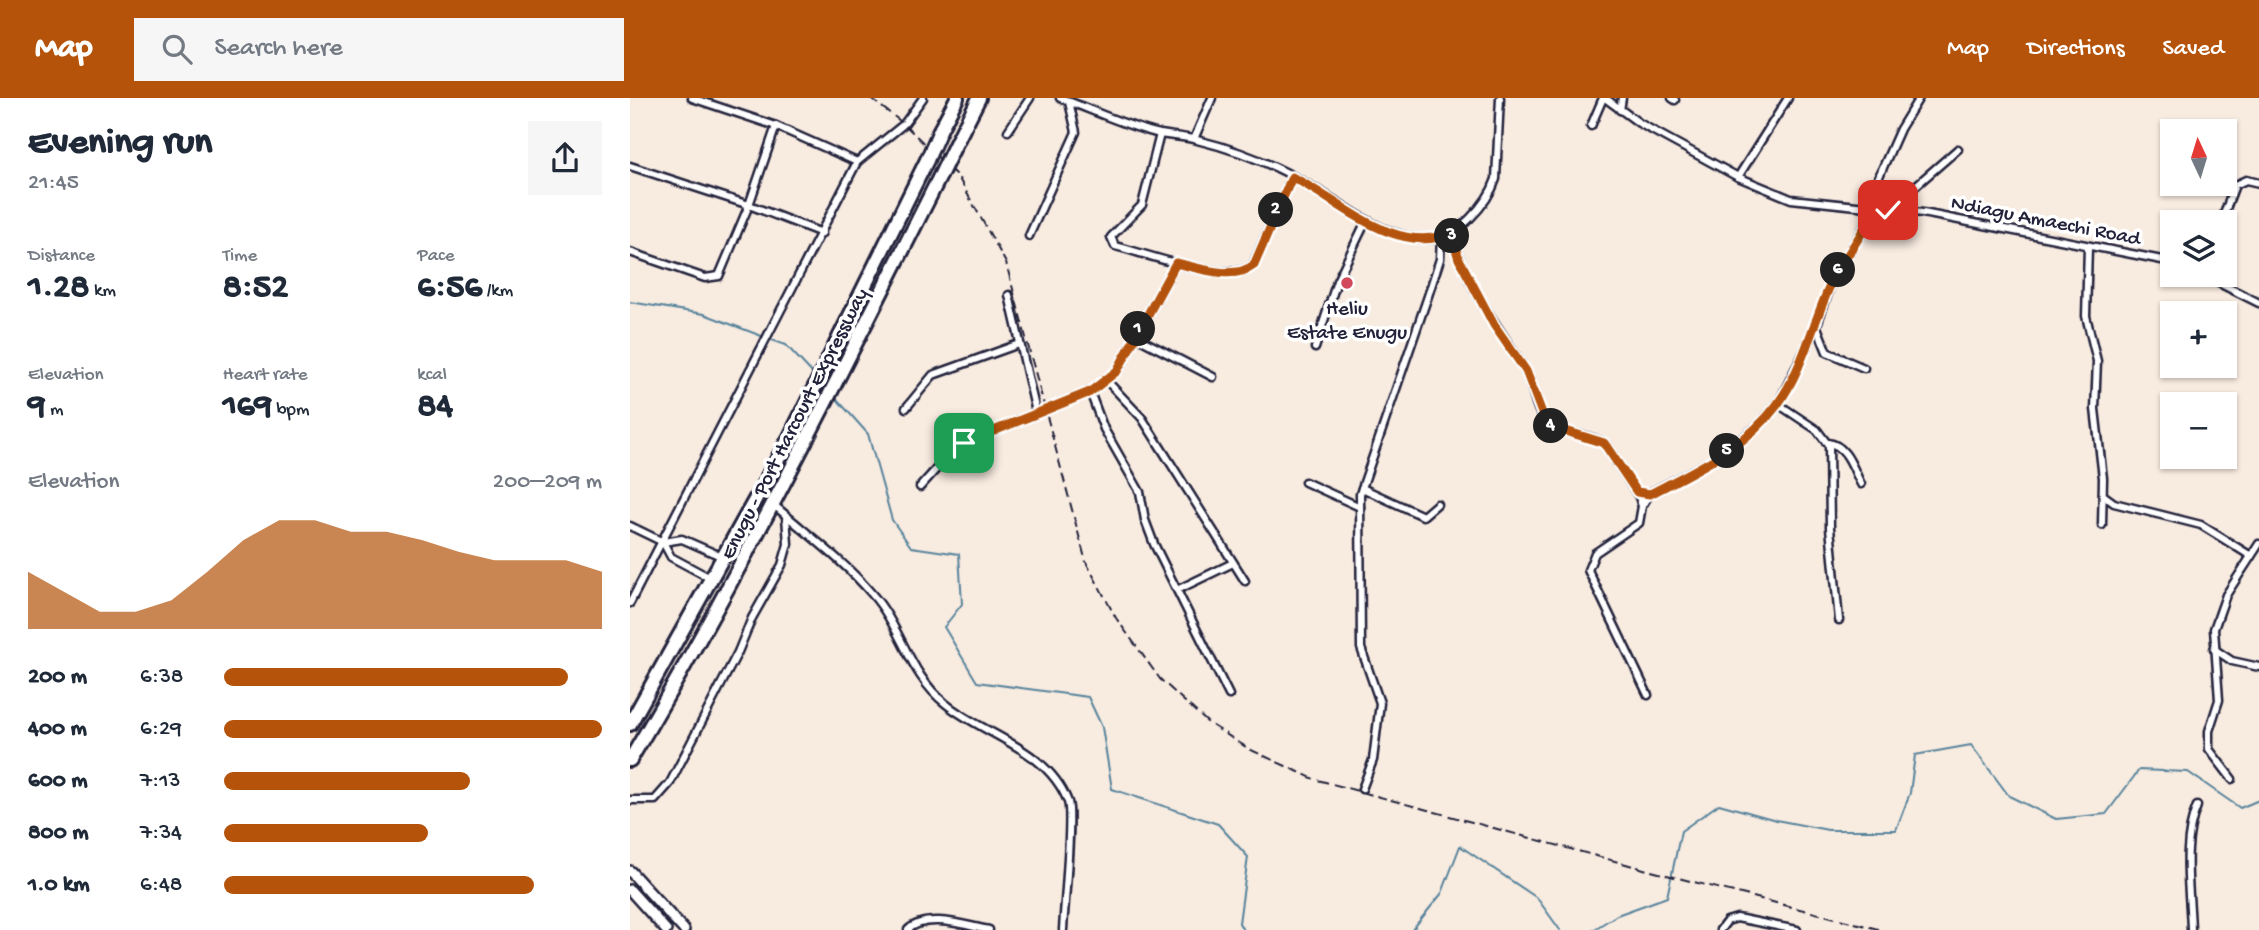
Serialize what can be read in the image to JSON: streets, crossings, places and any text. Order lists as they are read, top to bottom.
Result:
{
  "streets": {
    "highway": ["Enugu - Port Harcourt Expressway"],
    "street": ["Ndiagu Amaechi Road"]
  },
  "places": ["Heliu Estate Enugu"],
  "north": "top",
  "page": {
    "header": "Map",
    "search": "Search here",
    "nav": ["Map", "Directions", "Saved"],
    "heading": ["Evening run", "21:45"],
    "map_buttons": ["+", "−"],
    "pins": [
      "2",
      "3",
      "6",
      "1",
      "4",
      "5"
    ],
    "stats": [
      ["Distance", "1.28 km"],
      ["Time", "8:52"],
      ["Pace", "6:56 /km"],
      ["Elevation", "9 m"],
      ["Heart rate", "169 bpm"],
      ["kcal", "84"]
    ],
    "chart": ["Elevation", "200–209 m"],
    "list": [
      {
        "name": "200 m",
        "note": "6:38"
      },
      {
        "name": "400 m",
        "note": "6:29"
      },
      {
        "name": "600 m",
        "note": "7:13"
      },
      {
        "name": "800 m",
        "note": "7:34"
      },
      {
        "name": "1.0 km",
        "note": "6:48"
      }
    ]
  }
}
